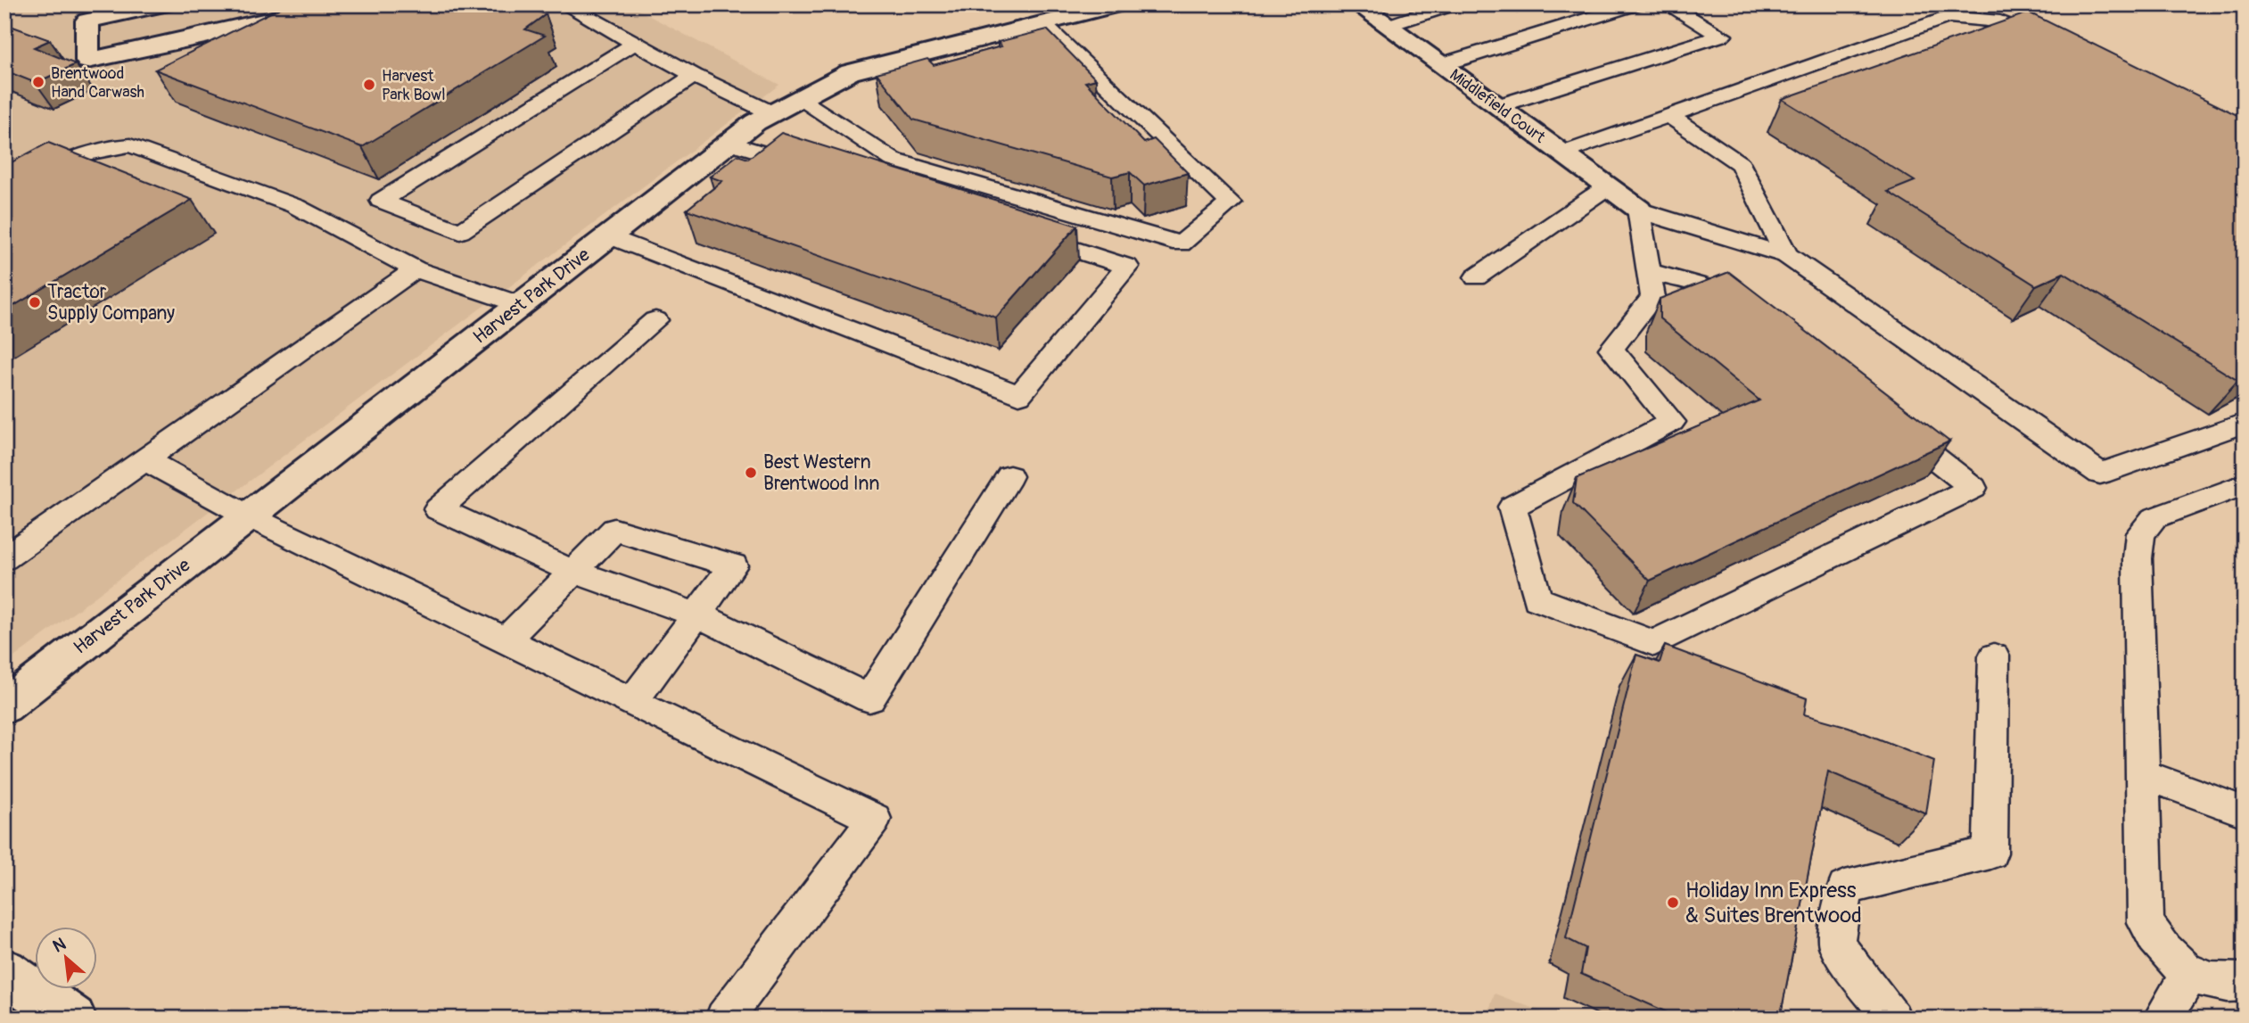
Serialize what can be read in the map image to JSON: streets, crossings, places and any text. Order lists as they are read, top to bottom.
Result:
{
  "streets": {
    "street": ["Middlefield Court", "Harvest Park Drive"]
  },
  "places": [
    "Brentwood Hand Carwash",
    "Harvest Park Bowl",
    "Tractor Supply Company",
    "Best Western Brentwood Inn",
    "Holiday Inn Express & Suites Brentwood"
  ],
  "north": "top left"
}
